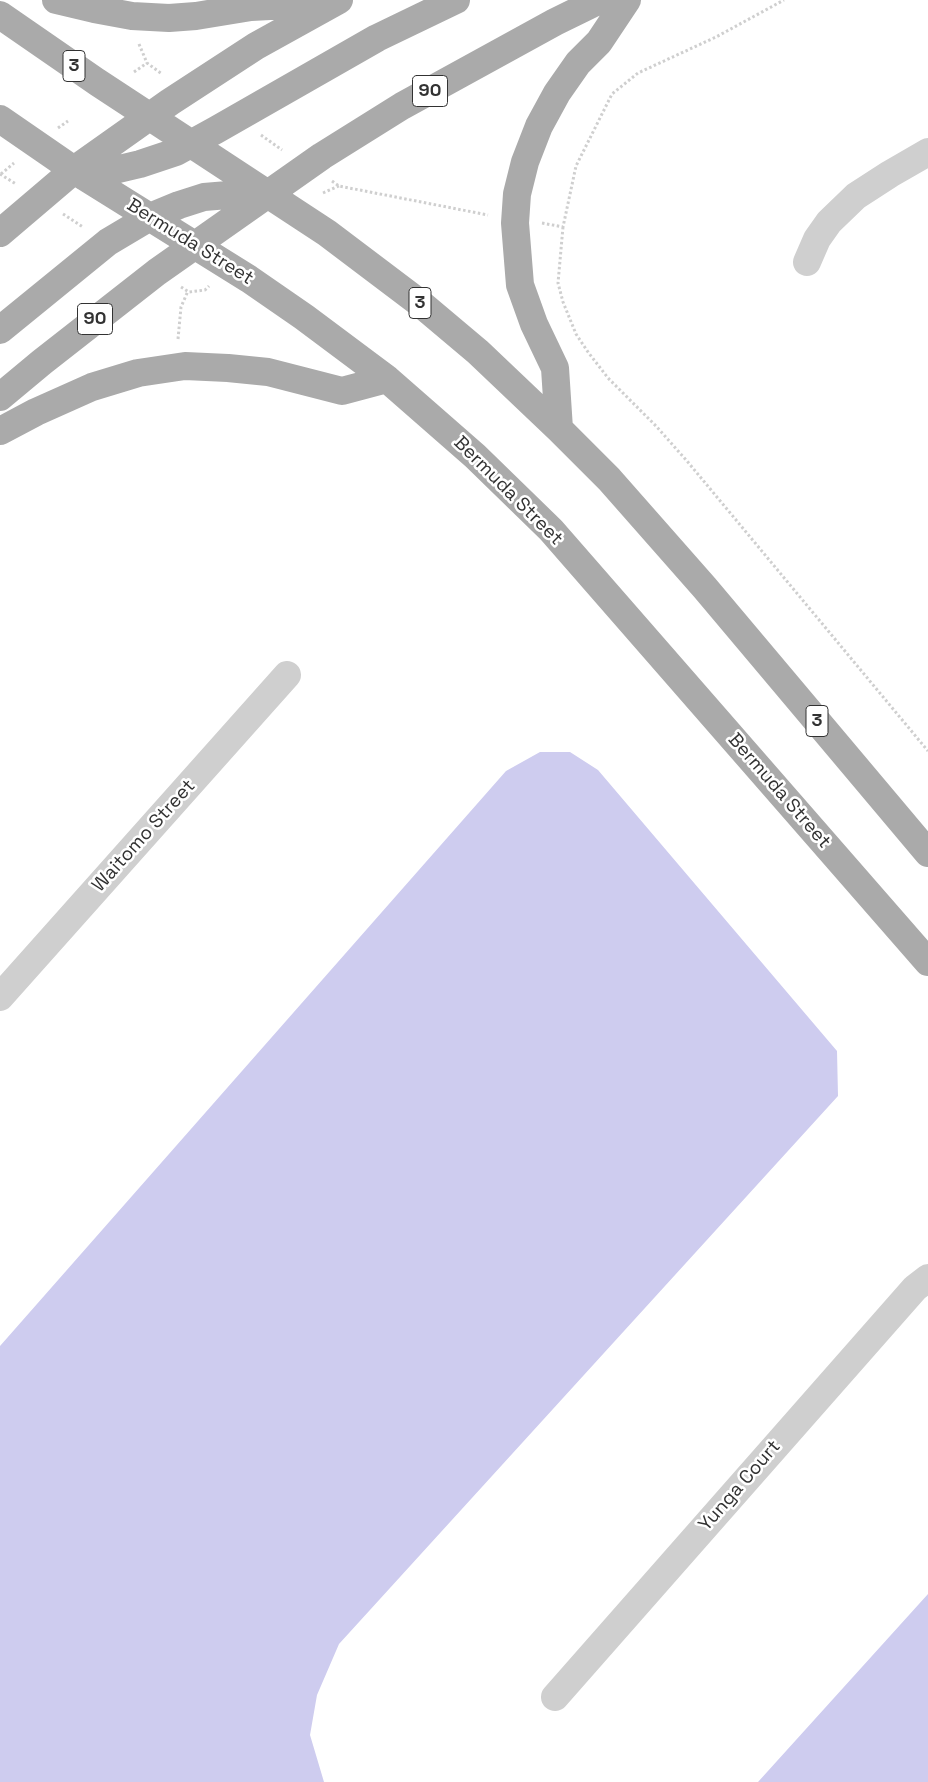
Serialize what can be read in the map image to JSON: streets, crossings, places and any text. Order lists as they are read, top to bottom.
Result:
{
  "streets": {
    "main road": ["3", "90", "Bermuda Street"],
    "street": ["Waitomo Street", "Yunga Court"]
  },
  "crossings": [
    ["3", "90"],
    ["90", "Bermuda Street"]
  ]
}
